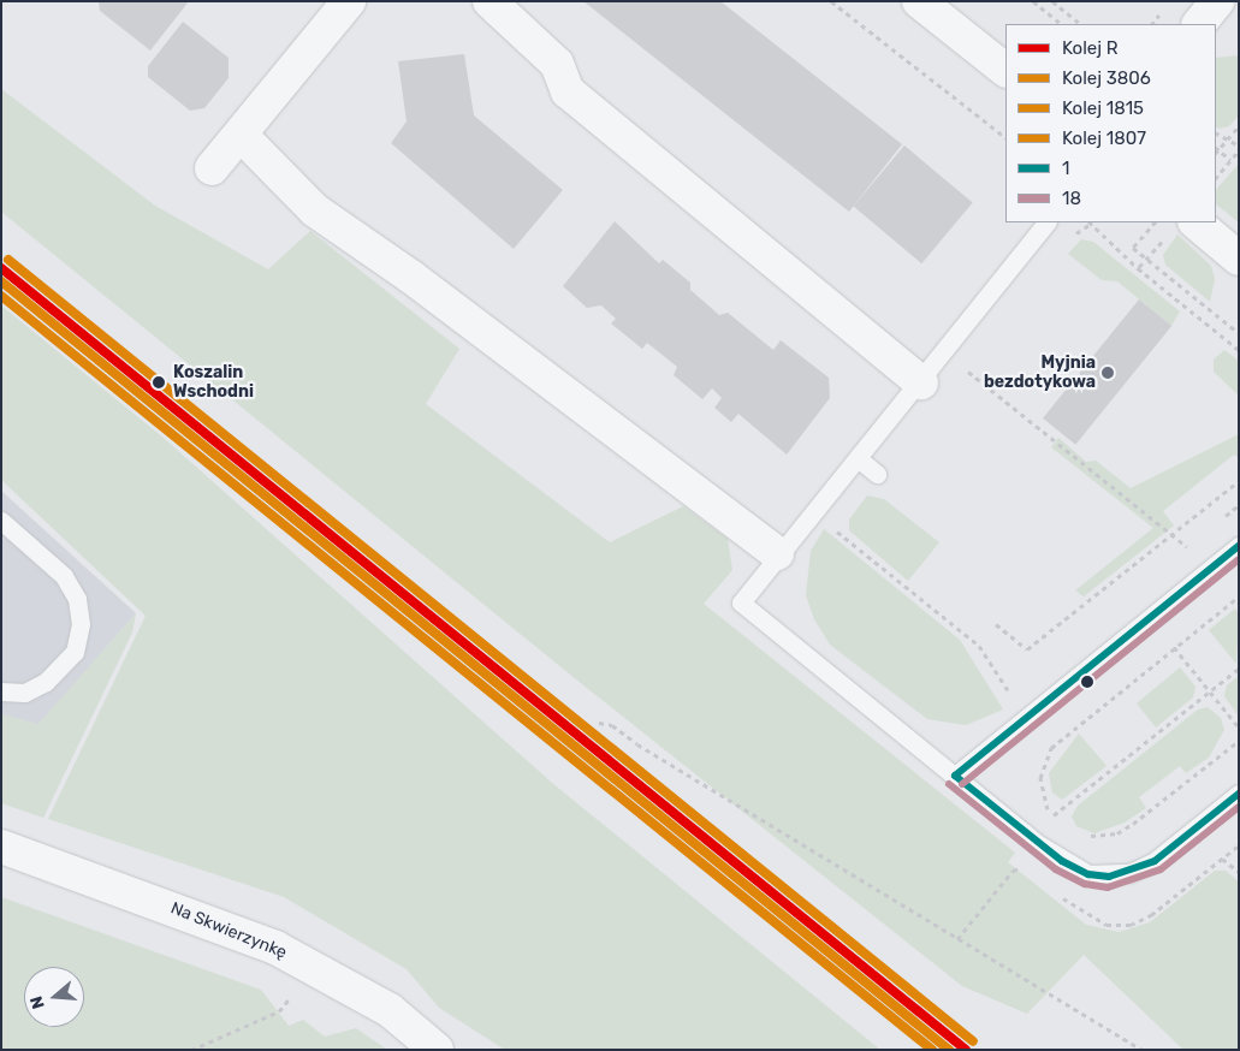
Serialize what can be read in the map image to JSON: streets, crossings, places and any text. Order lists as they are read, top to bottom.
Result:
{
  "streets": {
    "street": ["Na Skwierzynkę"]
  },
  "places": ["Myjnia bezdotykowa", "Koszalin Wschodni"],
  "lines": [
    "rail line 1815",
    "rail line R",
    "rail line 3806",
    "rail line 1807",
    "transit line 1",
    "transit line 18"
  ],
  "legend": [
    "Kolej R",
    "Kolej 3806",
    "Kolej 1815",
    "Kolej 1807",
    "1",
    "18"
  ],
  "north": "left"
}
